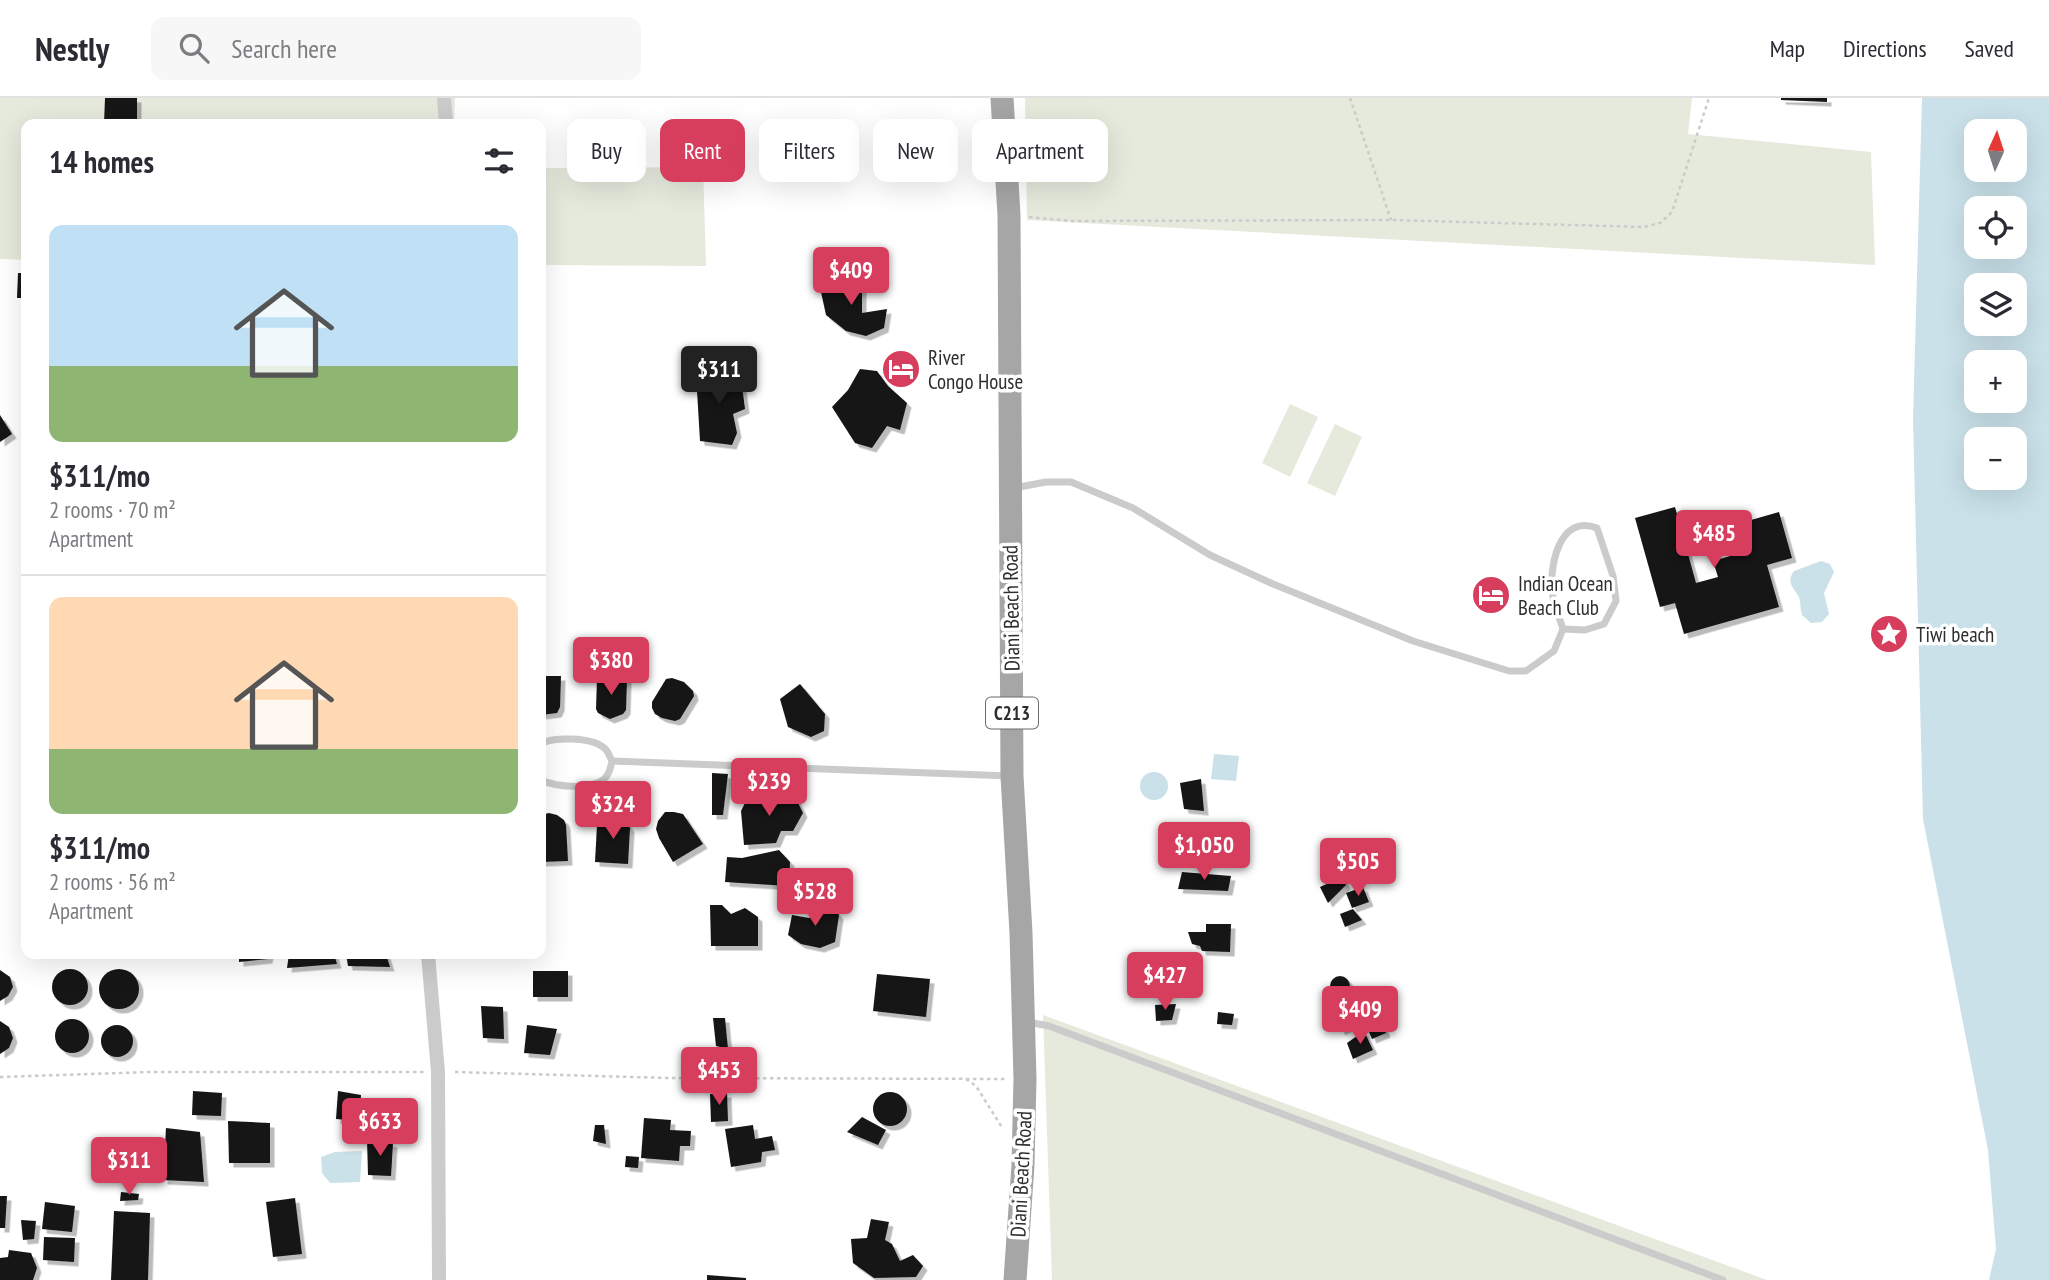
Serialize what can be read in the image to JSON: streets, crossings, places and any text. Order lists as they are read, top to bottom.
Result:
{
  "streets": {
    "main road": ["Diani Beach Road", "C213"]
  },
  "places": {
    "hotel": ["River Congo House", "Indian Ocean Beach Club"],
    "place": ["Tiwi beach"]
  },
  "north": "top",
  "page": {
    "header": "Nestly",
    "search": "Search here",
    "nav": ["Map", "Directions", "Saved"],
    "map_buttons": ["+", "−"],
    "chip": [
      "Buy",
      "Rent",
      "Filters",
      "New",
      "Apartment"
    ],
    "heading": "14 homes",
    "list": [
      {
        "name": "$311/mo",
        "note": "2 rooms · 70 m² · Apartment"
      },
      {
        "name": "$311/mo",
        "note": "2 rooms · 56 m² · Apartment"
      }
    ],
    "price": [
      "$409",
      "$311",
      "$485",
      "$380",
      "$239",
      "$324",
      "$1,050",
      "$505",
      "$528",
      "$427",
      "$409",
      "$453",
      "$633",
      "$311"
    ]
  }
}
